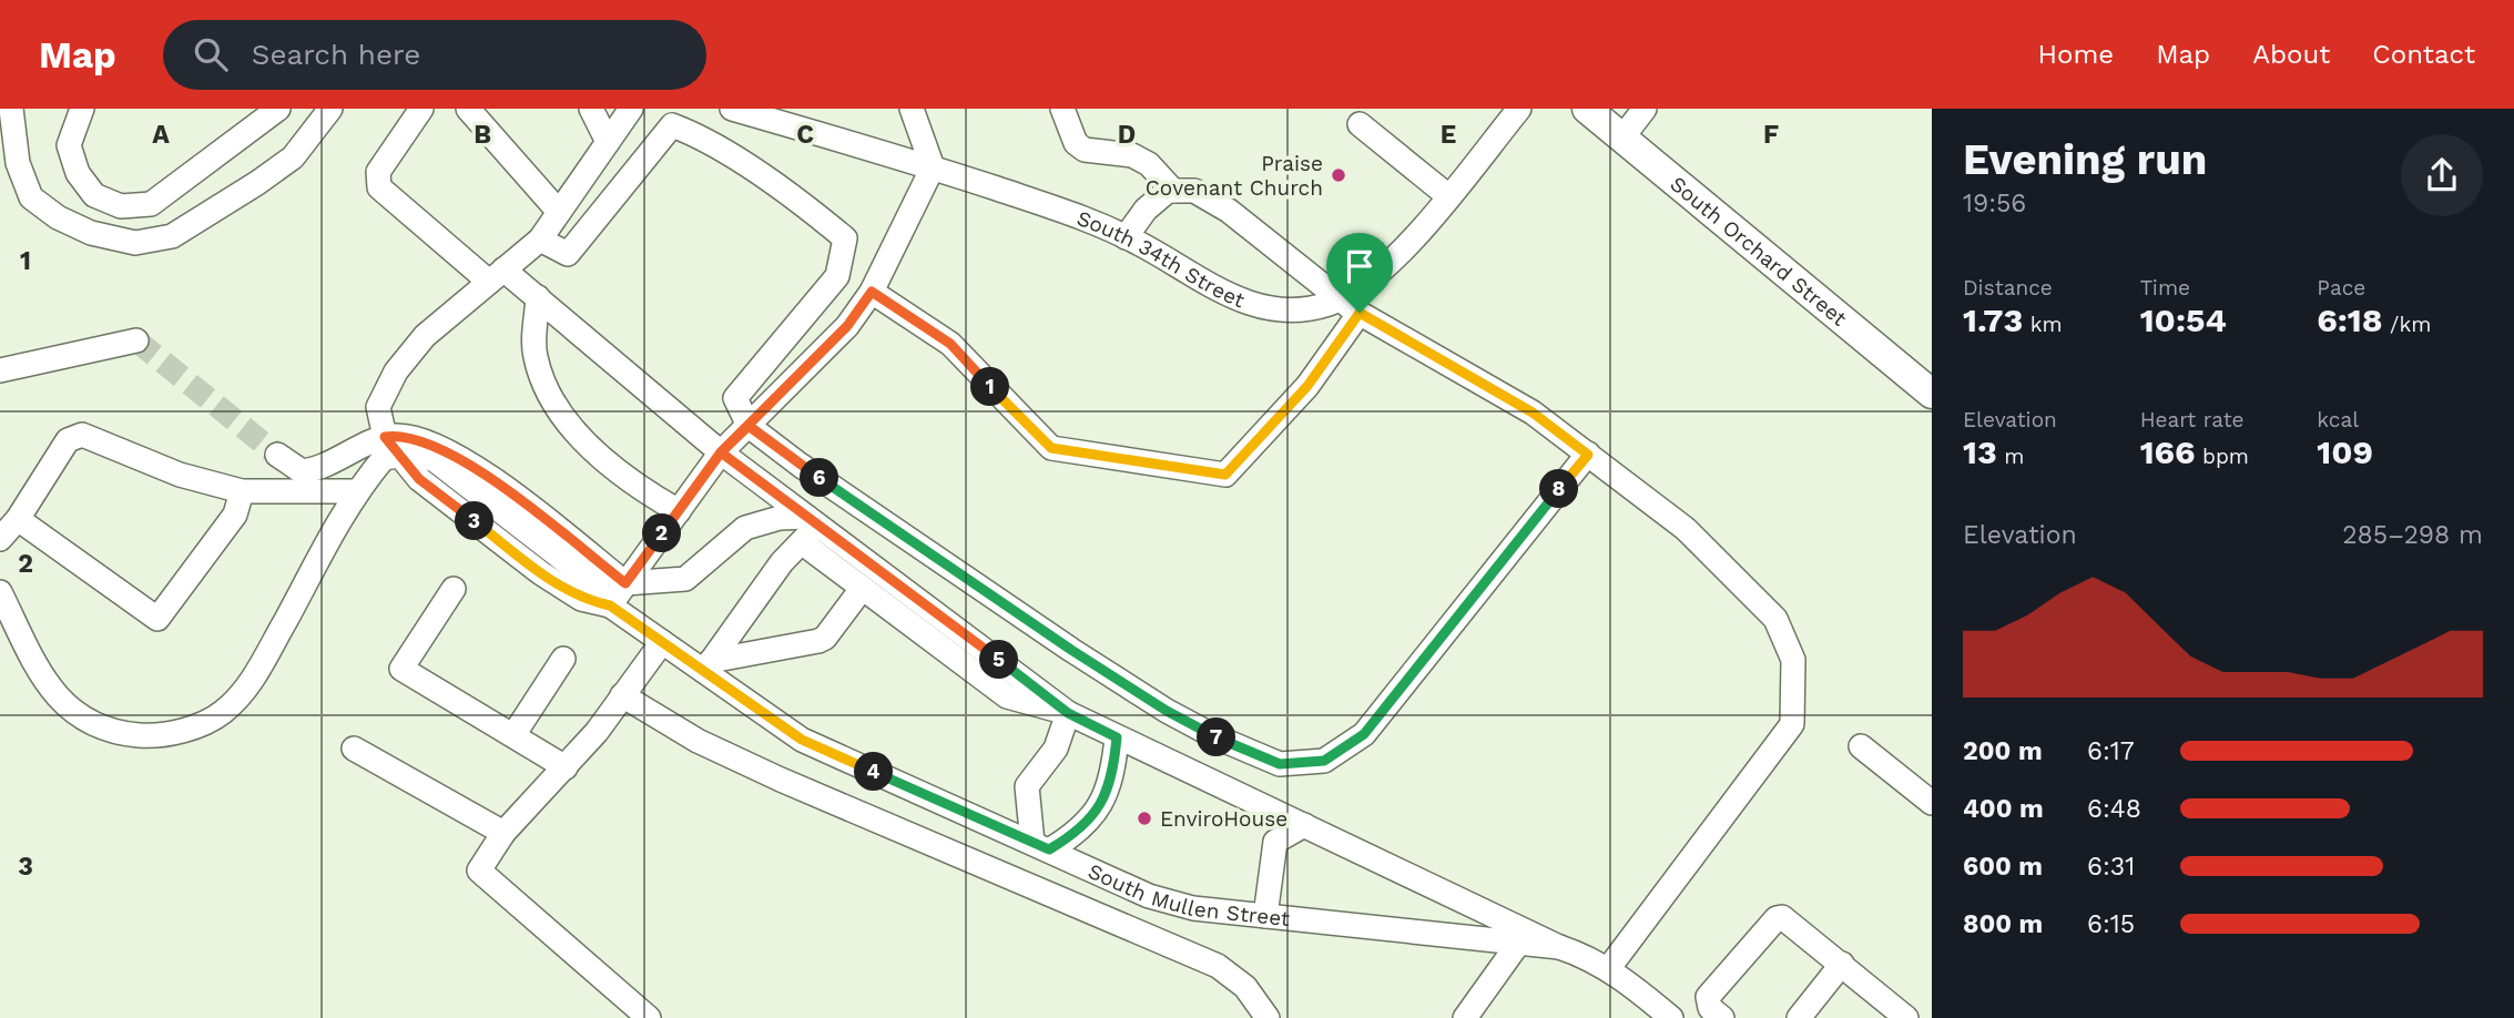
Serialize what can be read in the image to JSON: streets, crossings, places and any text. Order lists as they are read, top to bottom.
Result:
{
  "streets": {
    "main road": ["South Orchard Street"],
    "street": ["South 34th Street", "South Mullen Street"]
  },
  "places": ["Praise Covenant Church", "EnviroHouse"],
  "page": {
    "header": "Map",
    "search": "Search here",
    "nav": [
      "Home",
      "Map",
      "About",
      "Contact"
    ],
    "heading": ["Evening run", "19:56"],
    "stats": [
      ["Distance", "1.73 km"],
      ["Time", "10:54"],
      ["Pace", "6:18 /km"],
      ["Elevation", "13 m"],
      ["Heart rate", "166 bpm"],
      ["kcal", "109"]
    ],
    "pins": [
      "1",
      "6",
      "8",
      "3",
      "2",
      "5",
      "7",
      "4"
    ],
    "chart": ["Elevation", "285–298 m"],
    "list": [
      {
        "name": "200 m",
        "note": "6:17"
      },
      {
        "name": "400 m",
        "note": "6:48"
      },
      {
        "name": "600 m",
        "note": "6:31"
      },
      {
        "name": "800 m",
        "note": "6:15"
      }
    ]
  },
  "grid": {
    "columns": [
      "A",
      "B",
      "C",
      "D",
      "E",
      "F"
    ],
    "rows": ["1", "2", "3"]
  }
}
